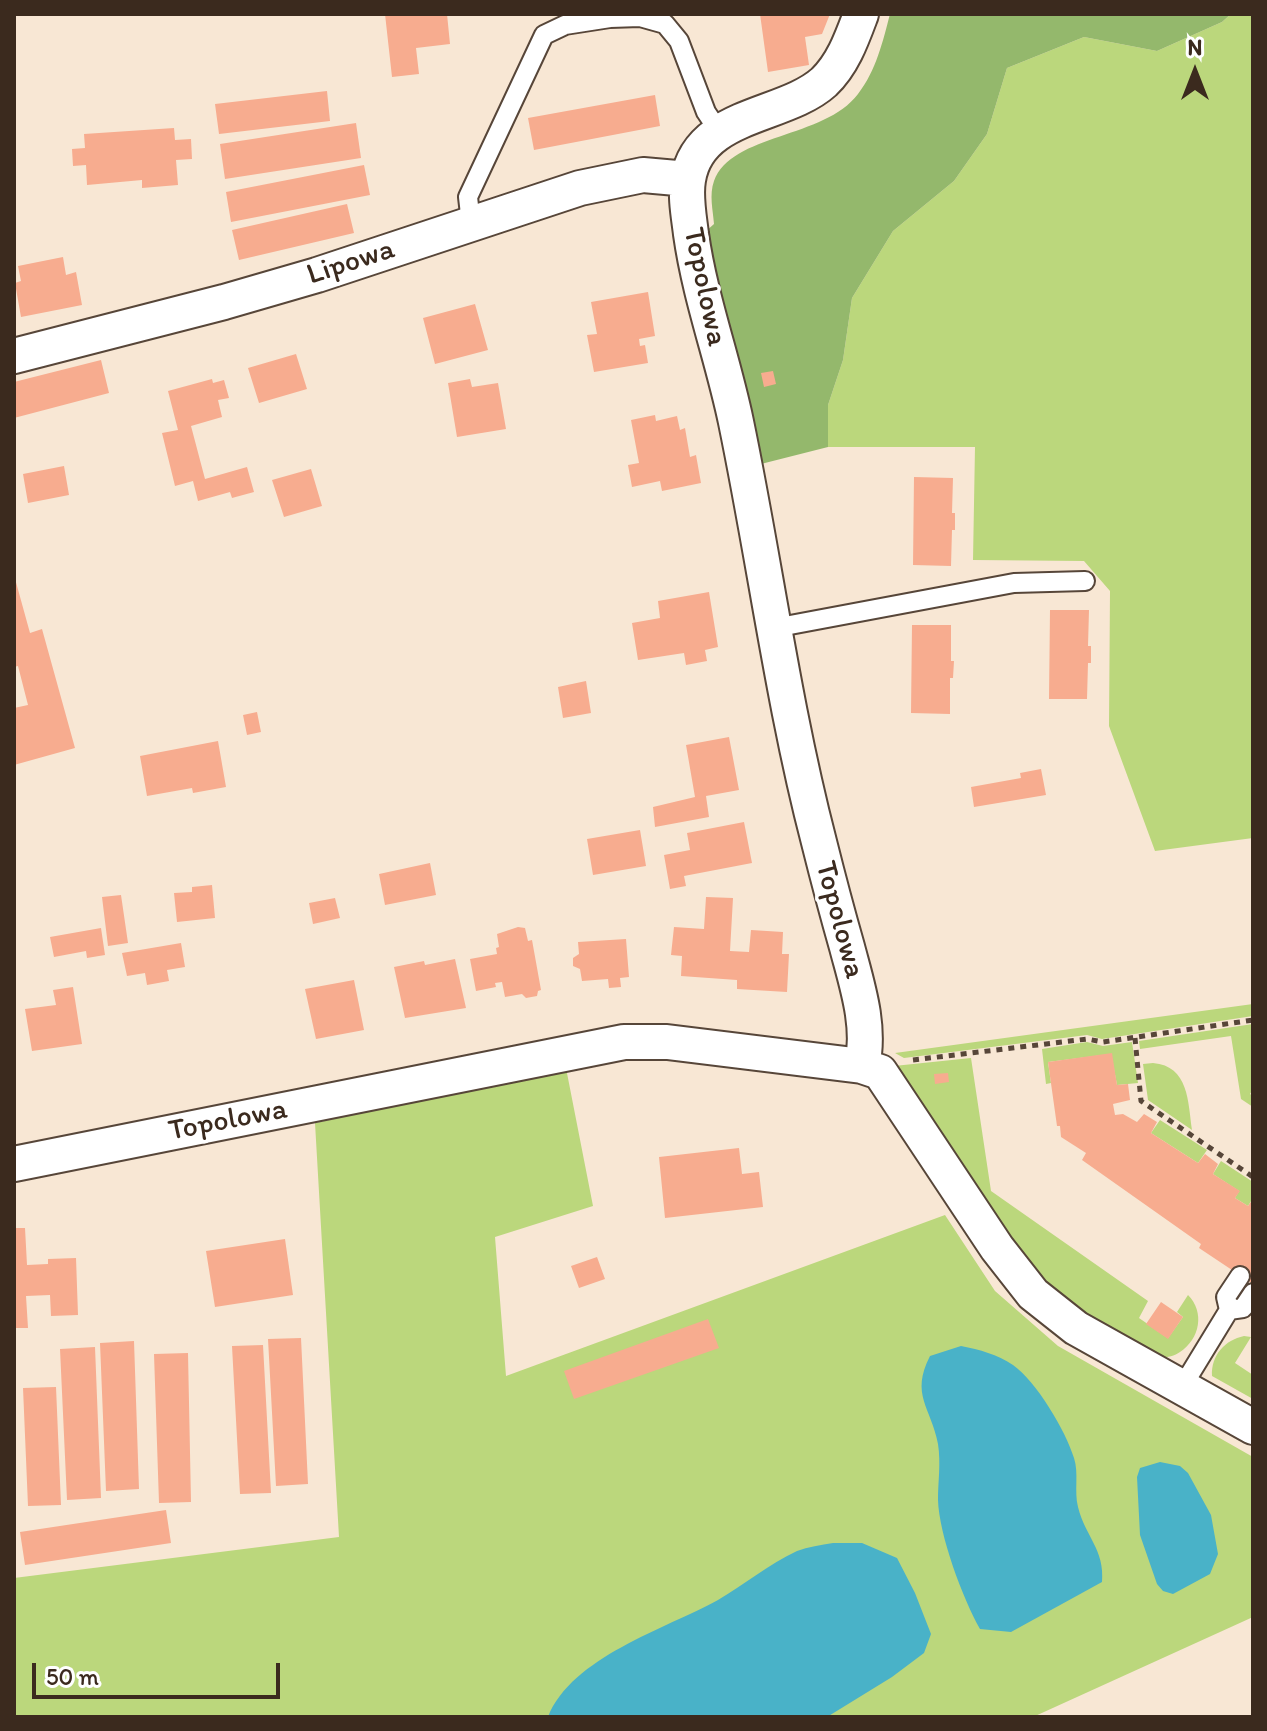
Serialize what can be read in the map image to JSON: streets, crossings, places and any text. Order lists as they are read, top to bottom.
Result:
{
  "streets": {
    "street": ["Lipowa", "Topolowa"]
  },
  "crossings": [
    ["Lipowa", "Topolowa"]
  ],
  "scale_bar": "50 m",
  "north": "top"
}
